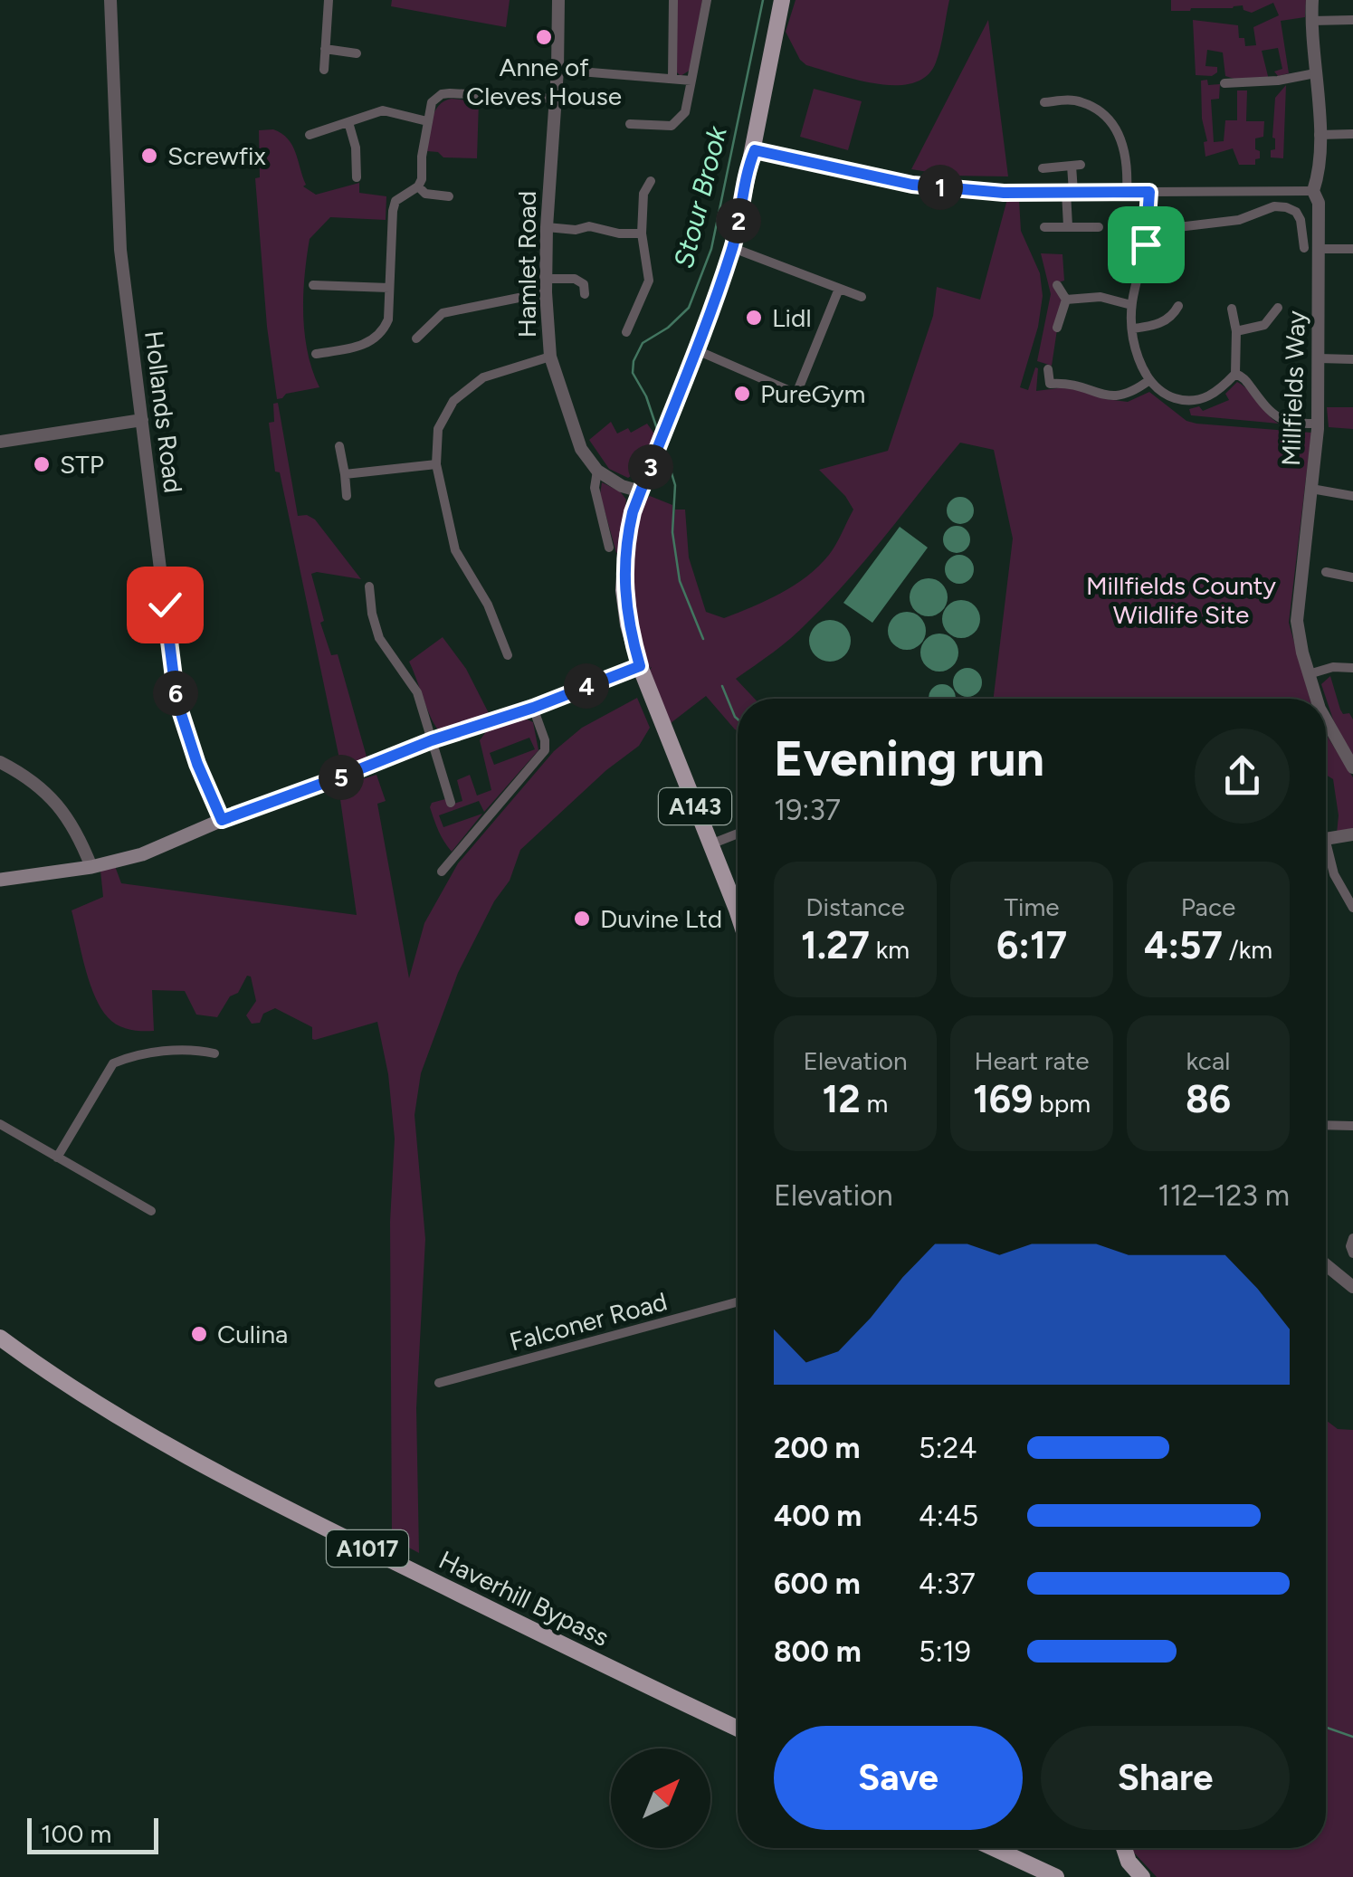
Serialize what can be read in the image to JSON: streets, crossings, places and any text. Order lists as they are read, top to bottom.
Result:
{
  "streets": {
    "main road": ["A143", "A1017", "Haverhill Bypass"],
    "street": [
      "Hamlet Road",
      "Millfields Way",
      "Hollands Road",
      "Falconer Road"
    ]
  },
  "water": ["Stour Brook"],
  "parks": ["Millfields County Wildlife Site"],
  "places": [
    "Anne of Cleves House",
    "Screwfix",
    "Lidl",
    "PureGym",
    "STP",
    "Duvine Ltd",
    "Culina"
  ],
  "scale_bar": "100 m",
  "north": "top right",
  "page": {
    "pins": [
      "1",
      "2",
      "3",
      "4",
      "6",
      "5"
    ],
    "heading": ["Evening run", "19:37"],
    "stats": [
      ["Distance", "1.27 km"],
      ["Time", "6:17"],
      ["Pace", "4:57 /km"],
      ["Elevation", "12 m"],
      ["Heart rate", "169 bpm"],
      ["kcal", "86"]
    ],
    "chart": ["Elevation", "112–123 m"],
    "list": [
      {
        "name": "200 m",
        "note": "5:24"
      },
      {
        "name": "400 m",
        "note": "4:45"
      },
      {
        "name": "600 m",
        "note": "4:37"
      },
      {
        "name": "800 m",
        "note": "5:19"
      }
    ],
    "buttons": ["Save", "Share"],
    "scale": "100 m"
  }
}
